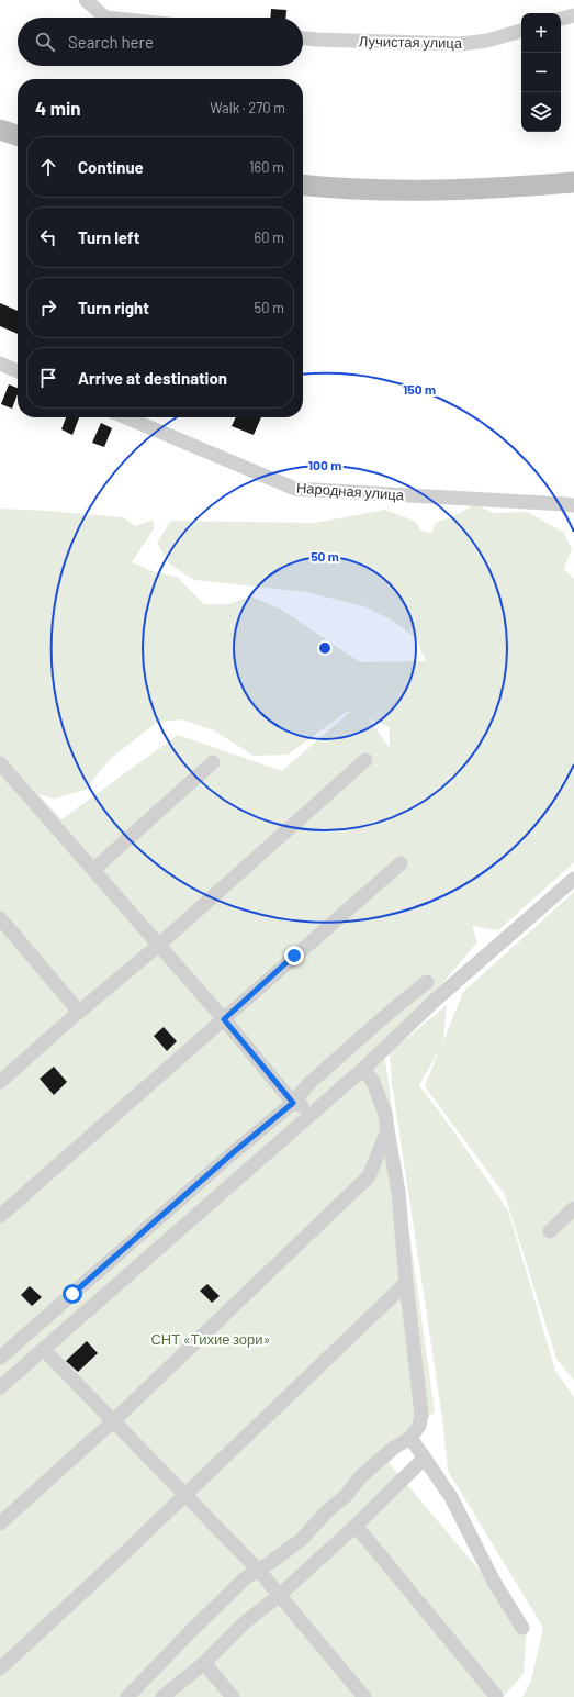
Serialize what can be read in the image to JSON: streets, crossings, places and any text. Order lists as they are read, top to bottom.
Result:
{
  "streets": {
    "street": ["Лучистая улица", "Народная улица"]
  },
  "parks": ["СНТ «Тихие зори»"],
  "page": {
    "map_buttons": ["+", "−"],
    "search": "Search here",
    "heading": ["4 min", "Walk · 270 m"],
    "list": [
      ["Continue", "160 m"],
      ["Turn left", "60 m"],
      ["Turn right", "50 m"],
      "Arrive at destination"
    ]
  },
  "rings": ["150 m", "100 m", "50 m"]
}
